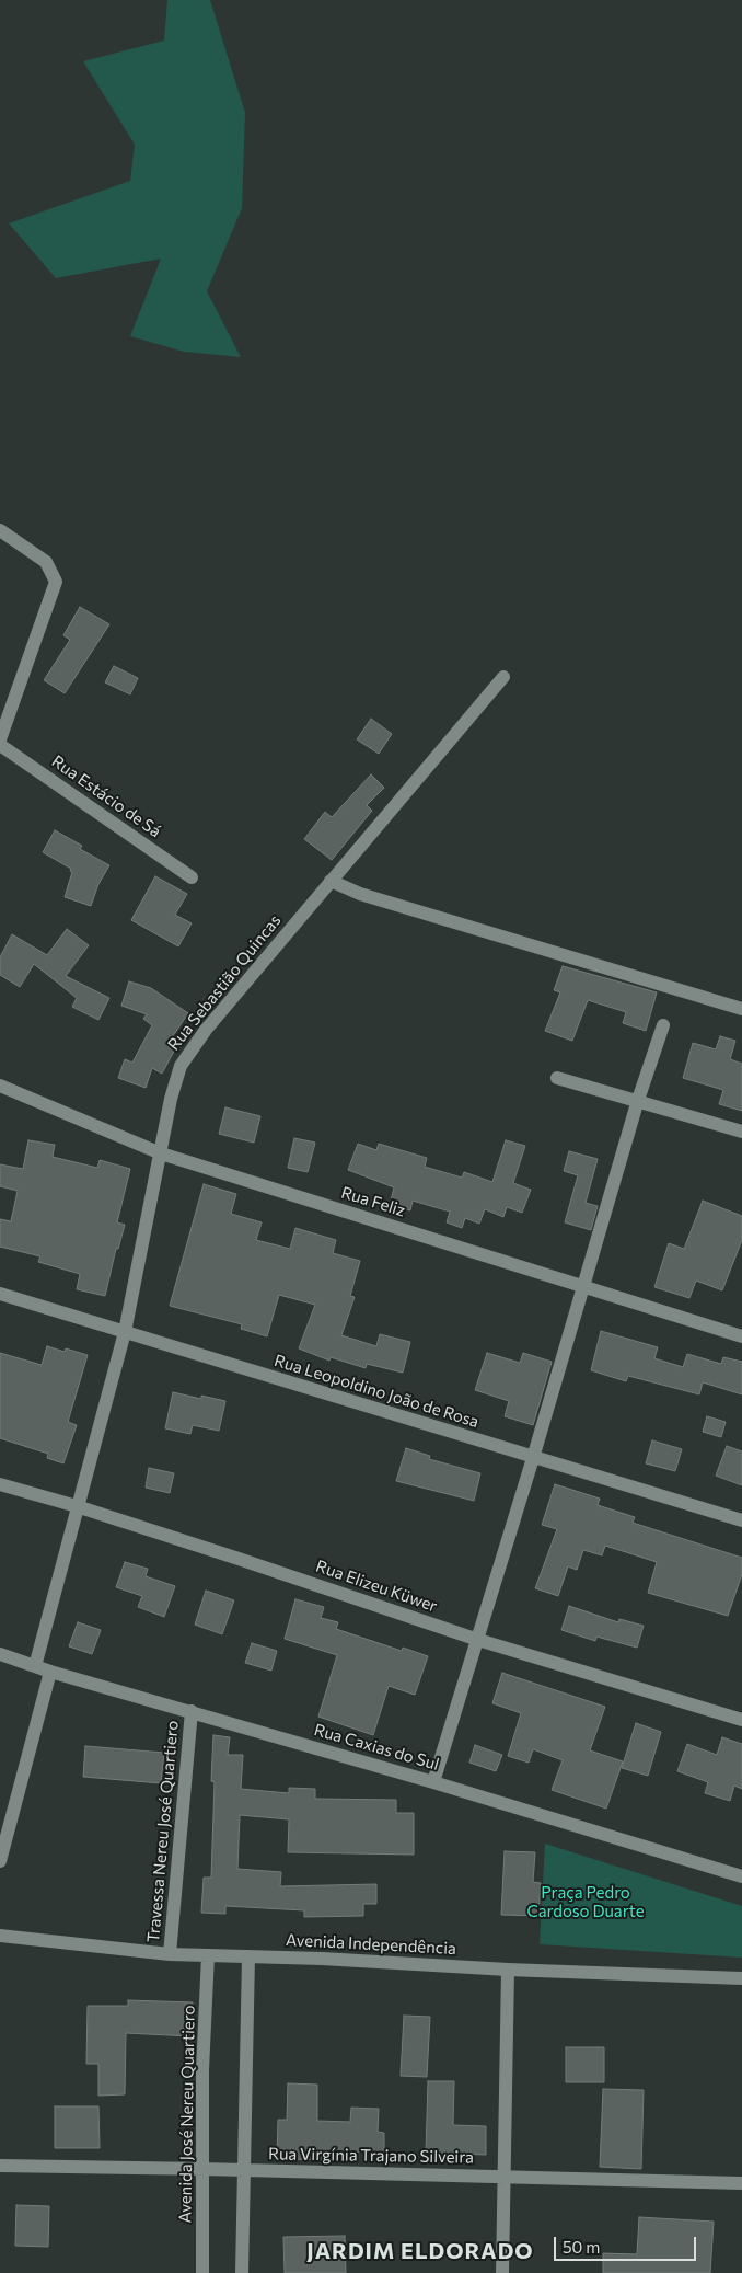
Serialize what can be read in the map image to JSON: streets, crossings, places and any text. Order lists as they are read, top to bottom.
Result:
{
  "streets": {
    "street": [
      "Rua Estácio de Sá",
      "Rua Sebastião Quincas",
      "Rua Feliz",
      "Rua Leopoldino João de Rosa",
      "Rua Elizeu Küwer",
      "Rua Caxias do Sul",
      "Travessa Nereu José Quartiero",
      "Avenida Independência",
      "Avenida José Nereu Quartiero",
      "Rua Virgínia Trajano Silveira"
    ]
  },
  "crossings": [
    ["Rua Sebastião Quincas", "Rua Feliz"],
    ["Rua Sebastião Quincas", "Rua Leopoldino João de Rosa"],
    ["Rua Sebastião Quincas", "Rua Elizeu Küwer"],
    ["Rua Sebastião Quincas", "Rua Caxias do Sul"],
    ["Rua Caxias do Sul", "Travessa Nereu José Quartiero"],
    ["Travessa Nereu José Quartiero", "Avenida Independência"],
    ["Avenida Independência", "Avenida José Nereu Quartiero"],
    ["Avenida José Nereu Quartiero", "Rua Virgínia Trajano Silveira"]
  ],
  "districts": ["JARDIM ELDORADO"],
  "parks": ["Praça Pedro Cardoso Duarte"],
  "scale_bar": "50 m"
}
